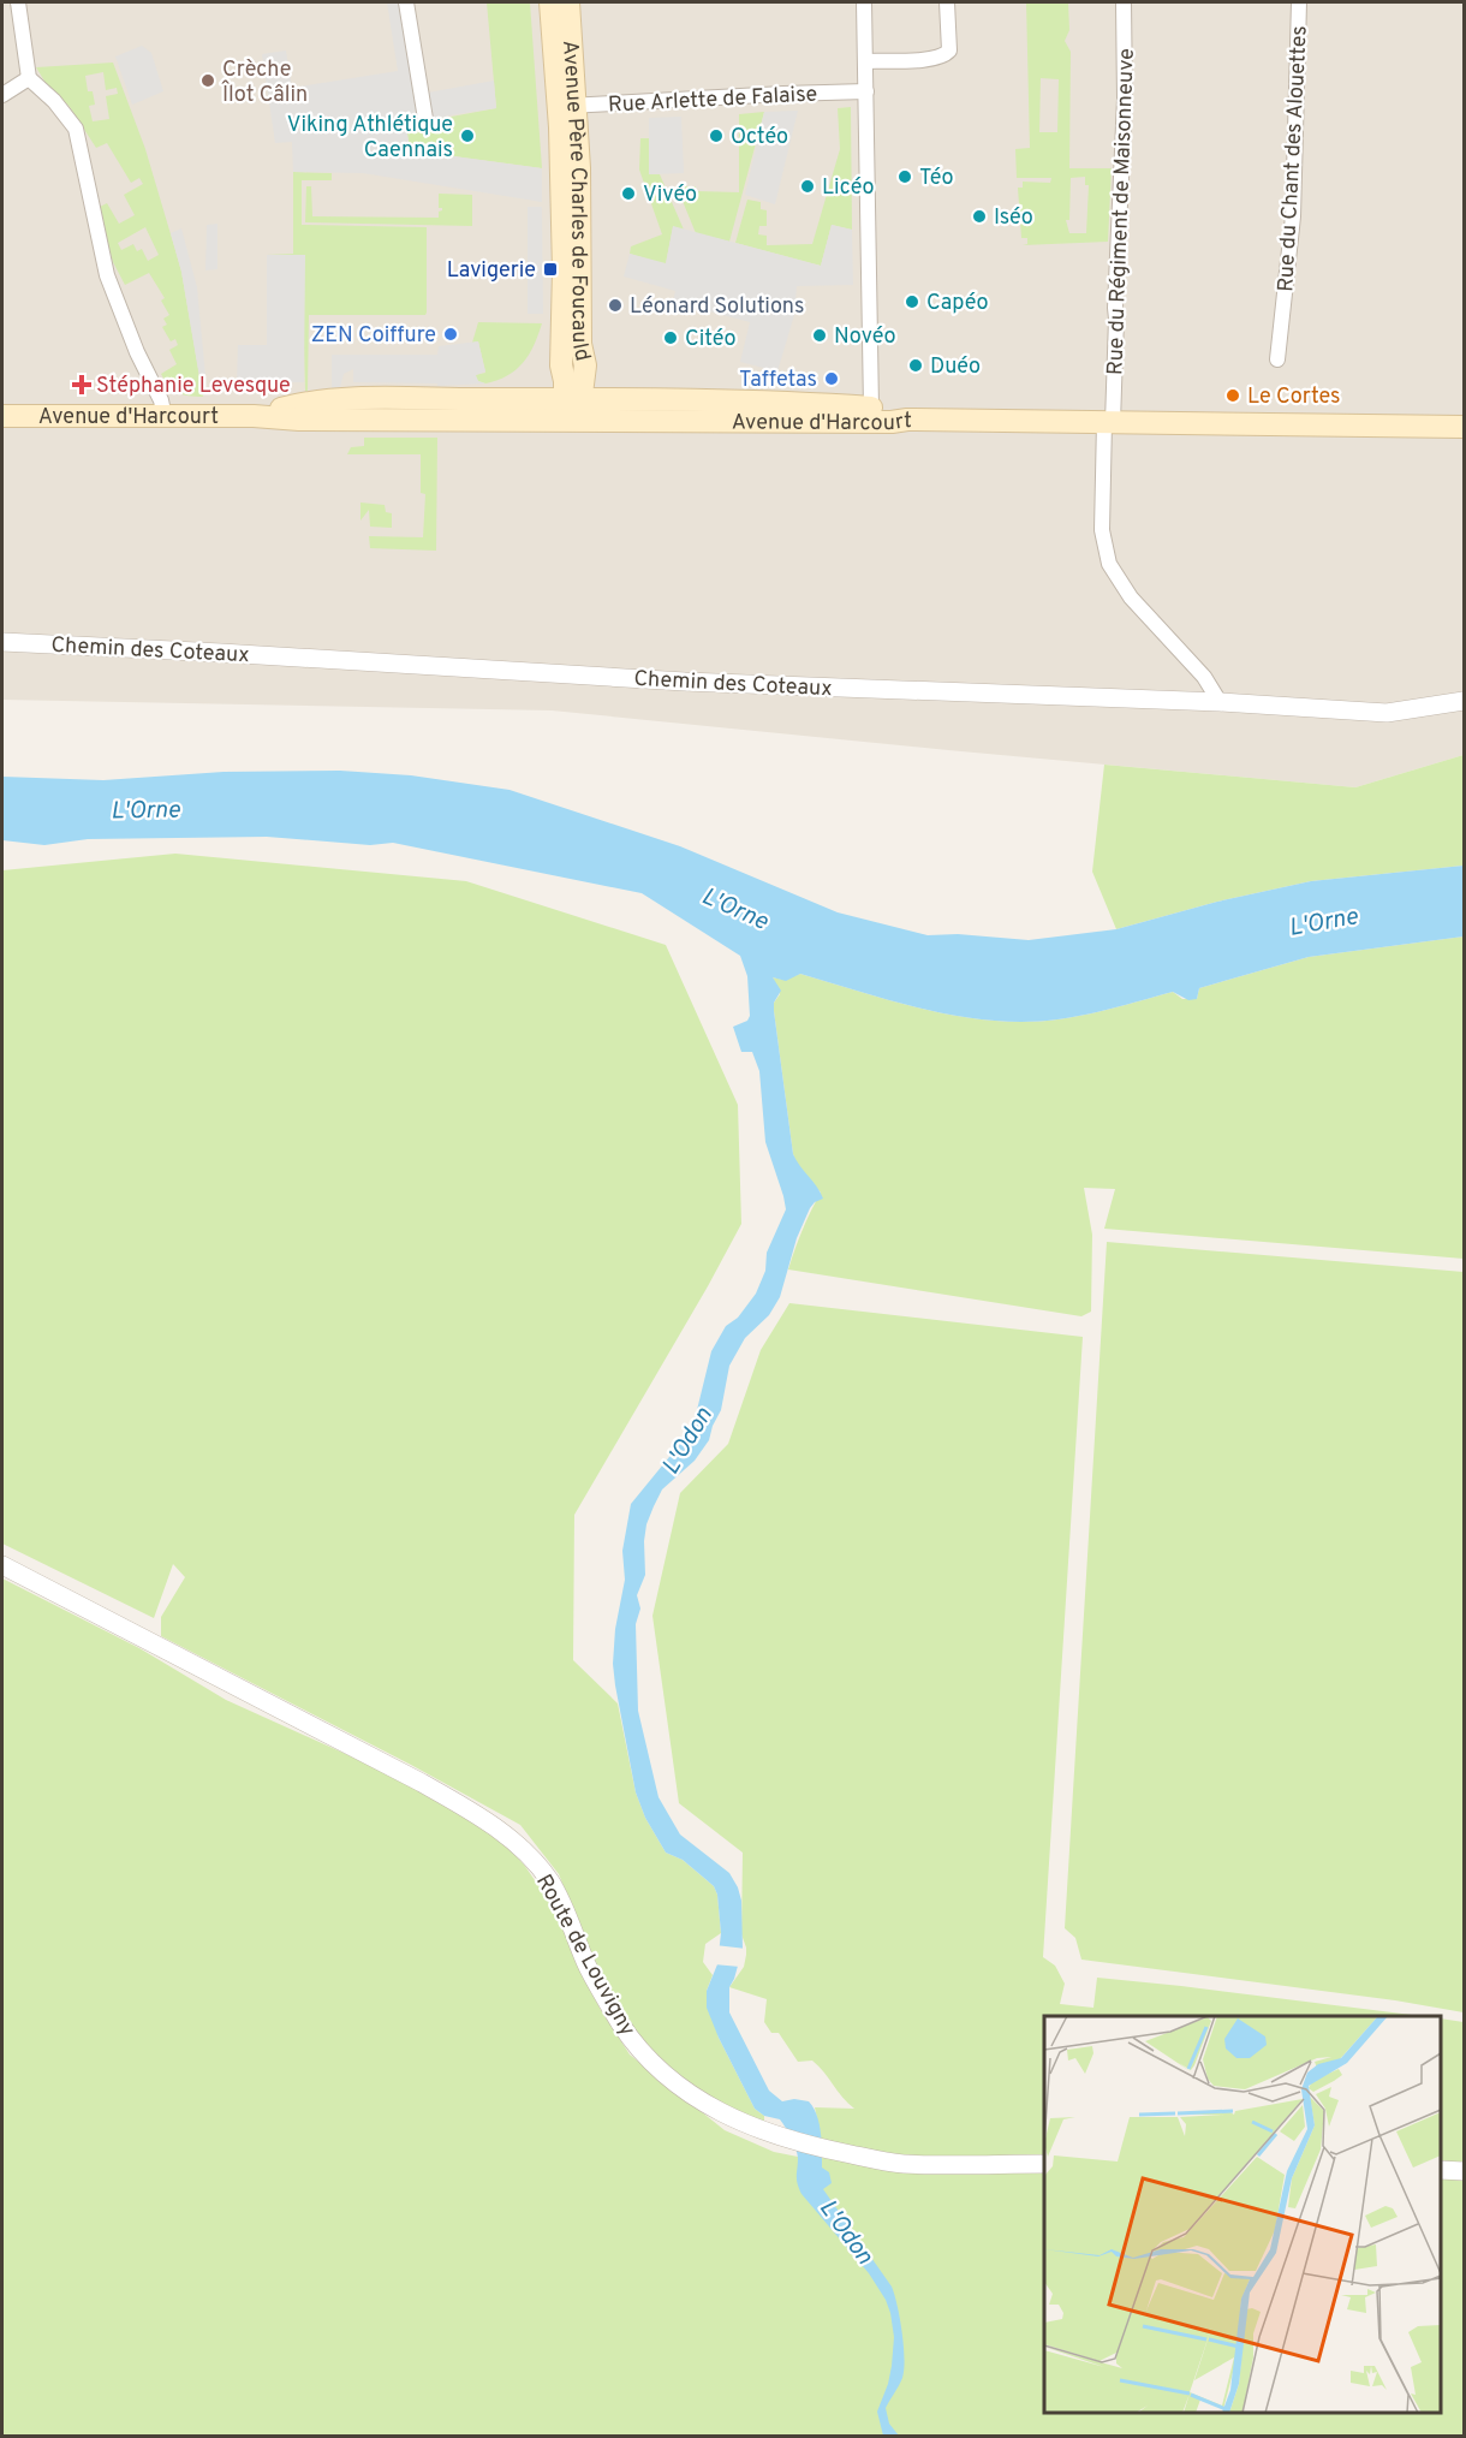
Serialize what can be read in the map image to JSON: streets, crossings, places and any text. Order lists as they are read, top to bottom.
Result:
{
  "streets": {
    "main road": ["Avenue Père Charles de Foucauld", "Avenue d'Harcourt"],
    "street": [
      "Rue Arlette de Falaise",
      "Rue du Chant des Alouettes",
      "Rue du Régiment de Maisonneuve",
      "Chemin des Coteaux",
      "Route de Louvigny"
    ]
  },
  "crossings": [
    ["Rue Arlette de Falaise", "Avenue Père Charles de Foucauld"],
    ["Avenue Père Charles de Foucauld", "Avenue d'Harcourt"],
    ["Rue du Régiment de Maisonneuve", "Chemin des Coteaux"]
  ],
  "water": ["L'Orne", "L'Odon"],
  "places": {
    "other": [
      "Crèche Îlot Câlin",
      "Viking Athlétique Caennais",
      "Octéo",
      "Téo",
      "Licéo",
      "Vivéo",
      "Iséo",
      "Capéo",
      "Léonard Solutions",
      "ZEN Coiffure",
      "Novéo",
      "Citéo",
      "Duéo",
      "Taffetas",
      "Le Cortes"
    ],
    "transit": ["Lavigerie"],
    "health": ["Stéphanie Levesque"]
  }
}
